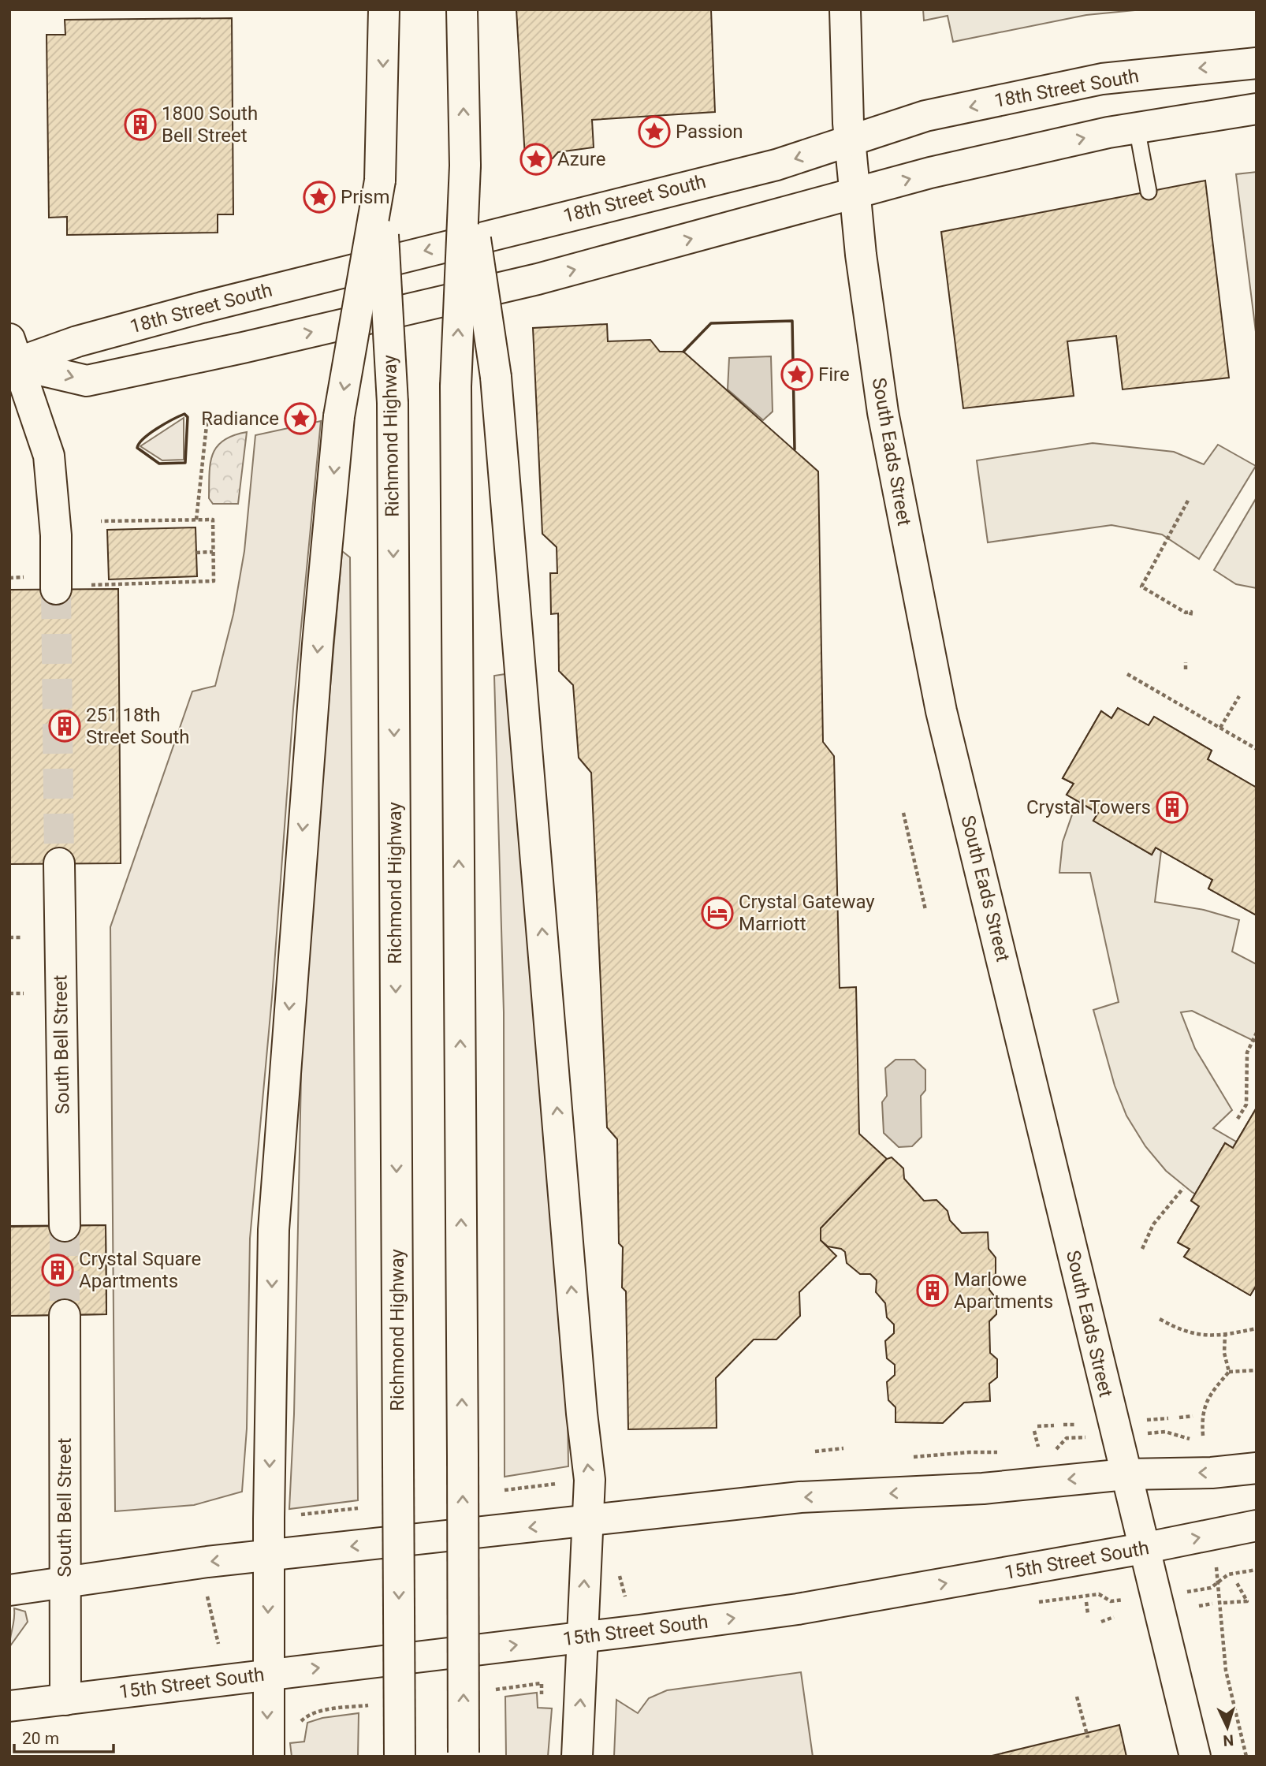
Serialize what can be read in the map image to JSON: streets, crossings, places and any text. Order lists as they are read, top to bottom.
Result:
{
  "streets": {
    "main road": [
      "18th Street South",
      "Richmond Highway",
      "South Eads Street",
      "South Bell Street",
      "15th Street South"
    ]
  },
  "crossings": [
    ["18th Street South", "South Eads Street"],
    ["South Eads Street", "15th Street South"],
    ["South Bell Street", "15th Street South"]
  ],
  "places": {
    "building": [
      "1800 South Bell Street",
      "251 18th Street South",
      "Crystal Towers",
      "Crystal Square Apartments",
      "Marlowe Apartments"
    ],
    "place": [
      "Passion",
      "Azure",
      "Prism",
      "Fire",
      "Radiance"
    ],
    "hotel": ["Crystal Gateway Marriott"]
  },
  "scale_bar": "20 m",
  "north": "bottom"
}
